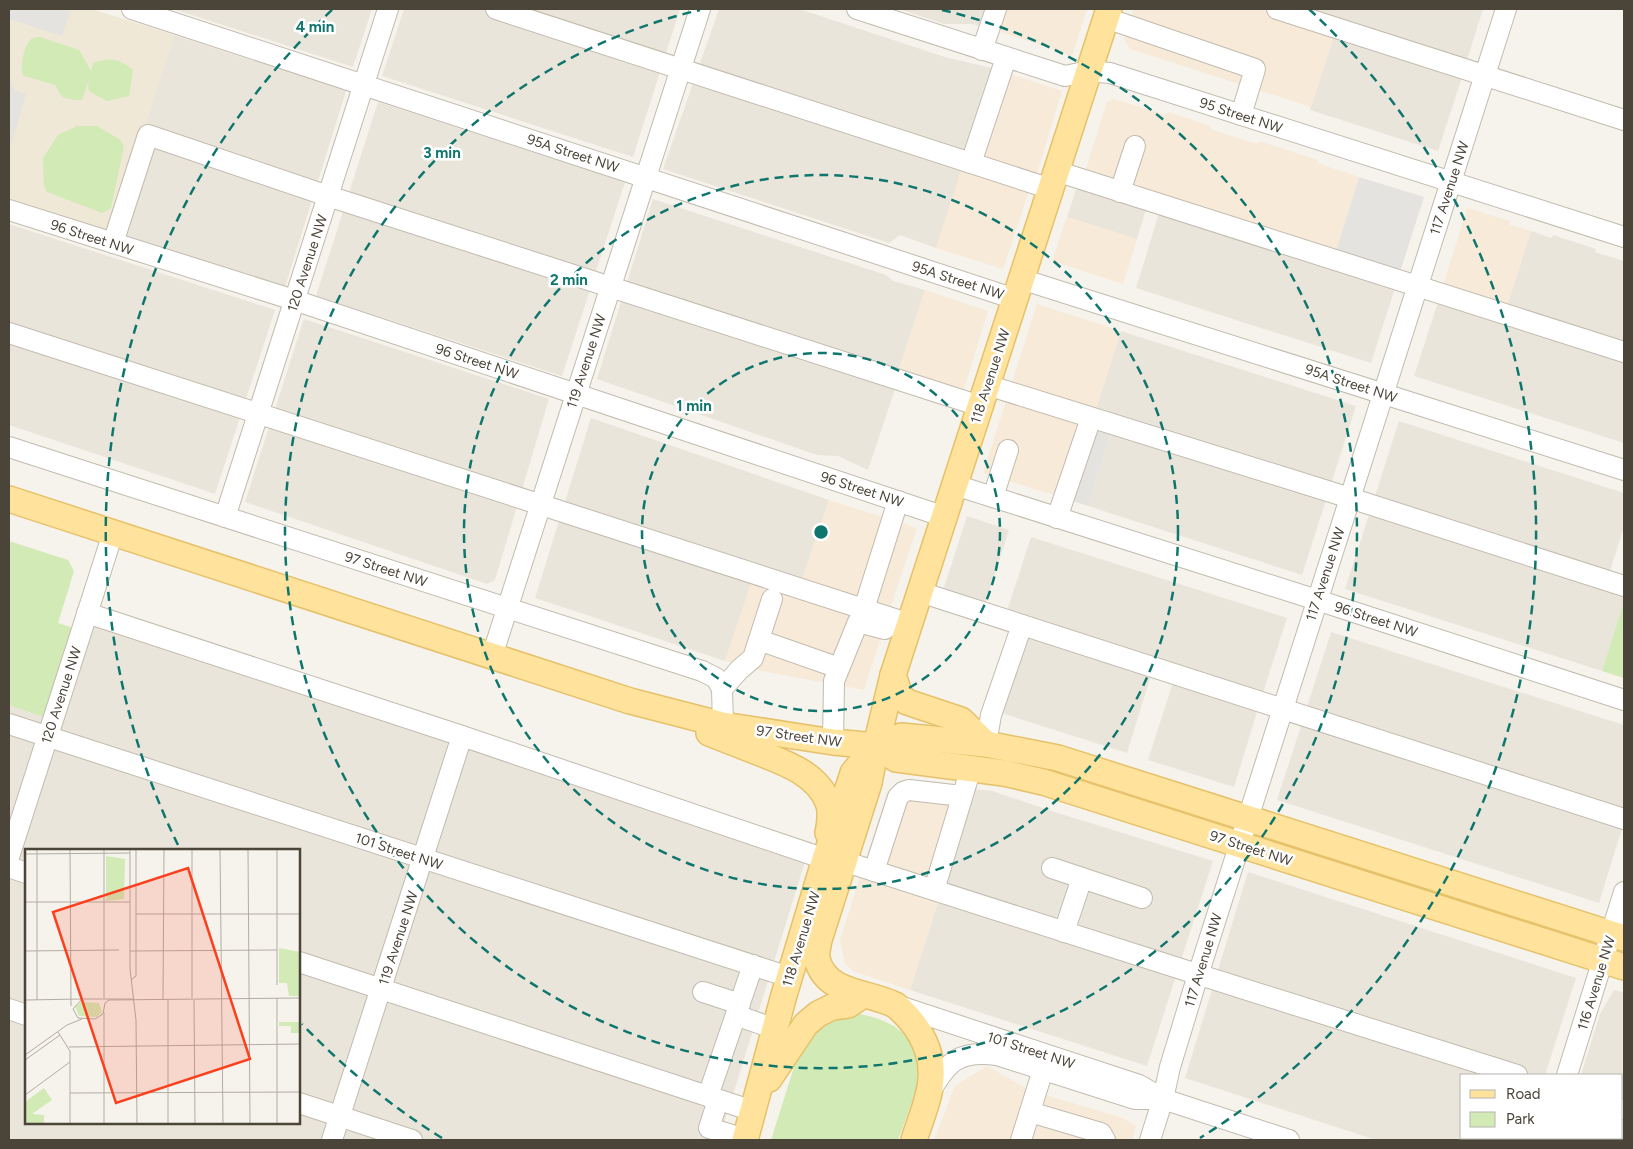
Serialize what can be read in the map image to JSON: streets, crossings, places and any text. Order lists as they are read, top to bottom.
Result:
{
  "streets": {
    "main road": ["118 Avenue NW", "97 Street NW"],
    "street": [
      "95 Street NW",
      "95A Street NW",
      "117 Avenue NW",
      "96 Street NW",
      "120 Avenue NW",
      "119 Avenue NW",
      "101 Street NW",
      "116 Avenue NW"
    ]
  },
  "crossings": [
    ["95 Street NW", "117 Avenue NW"],
    ["95 Street NW", "118 Avenue NW"],
    ["95A Street NW", "117 Avenue NW"],
    ["95A Street NW", "120 Avenue NW"],
    ["95A Street NW", "119 Avenue NW"],
    ["95A Street NW", "118 Avenue NW"],
    ["117 Avenue NW", "96 Street NW"],
    ["117 Avenue NW", "97 Street NW"],
    ["117 Avenue NW", "101 Street NW"],
    ["96 Street NW", "120 Avenue NW"],
    ["96 Street NW", "119 Avenue NW"],
    ["96 Street NW", "118 Avenue NW"],
    ["120 Avenue NW", "97 Street NW"],
    ["120 Avenue NW", "101 Street NW"],
    ["119 Avenue NW", "97 Street NW"],
    ["119 Avenue NW", "101 Street NW"],
    ["118 Avenue NW", "97 Street NW"],
    ["118 Avenue NW", "101 Street NW"],
    ["97 Street NW", "116 Avenue NW"]
  ],
  "legend": ["Road", "Park"],
  "rings": [
    "4 min",
    "3 min",
    "2 min",
    "1 min"
  ]
}
